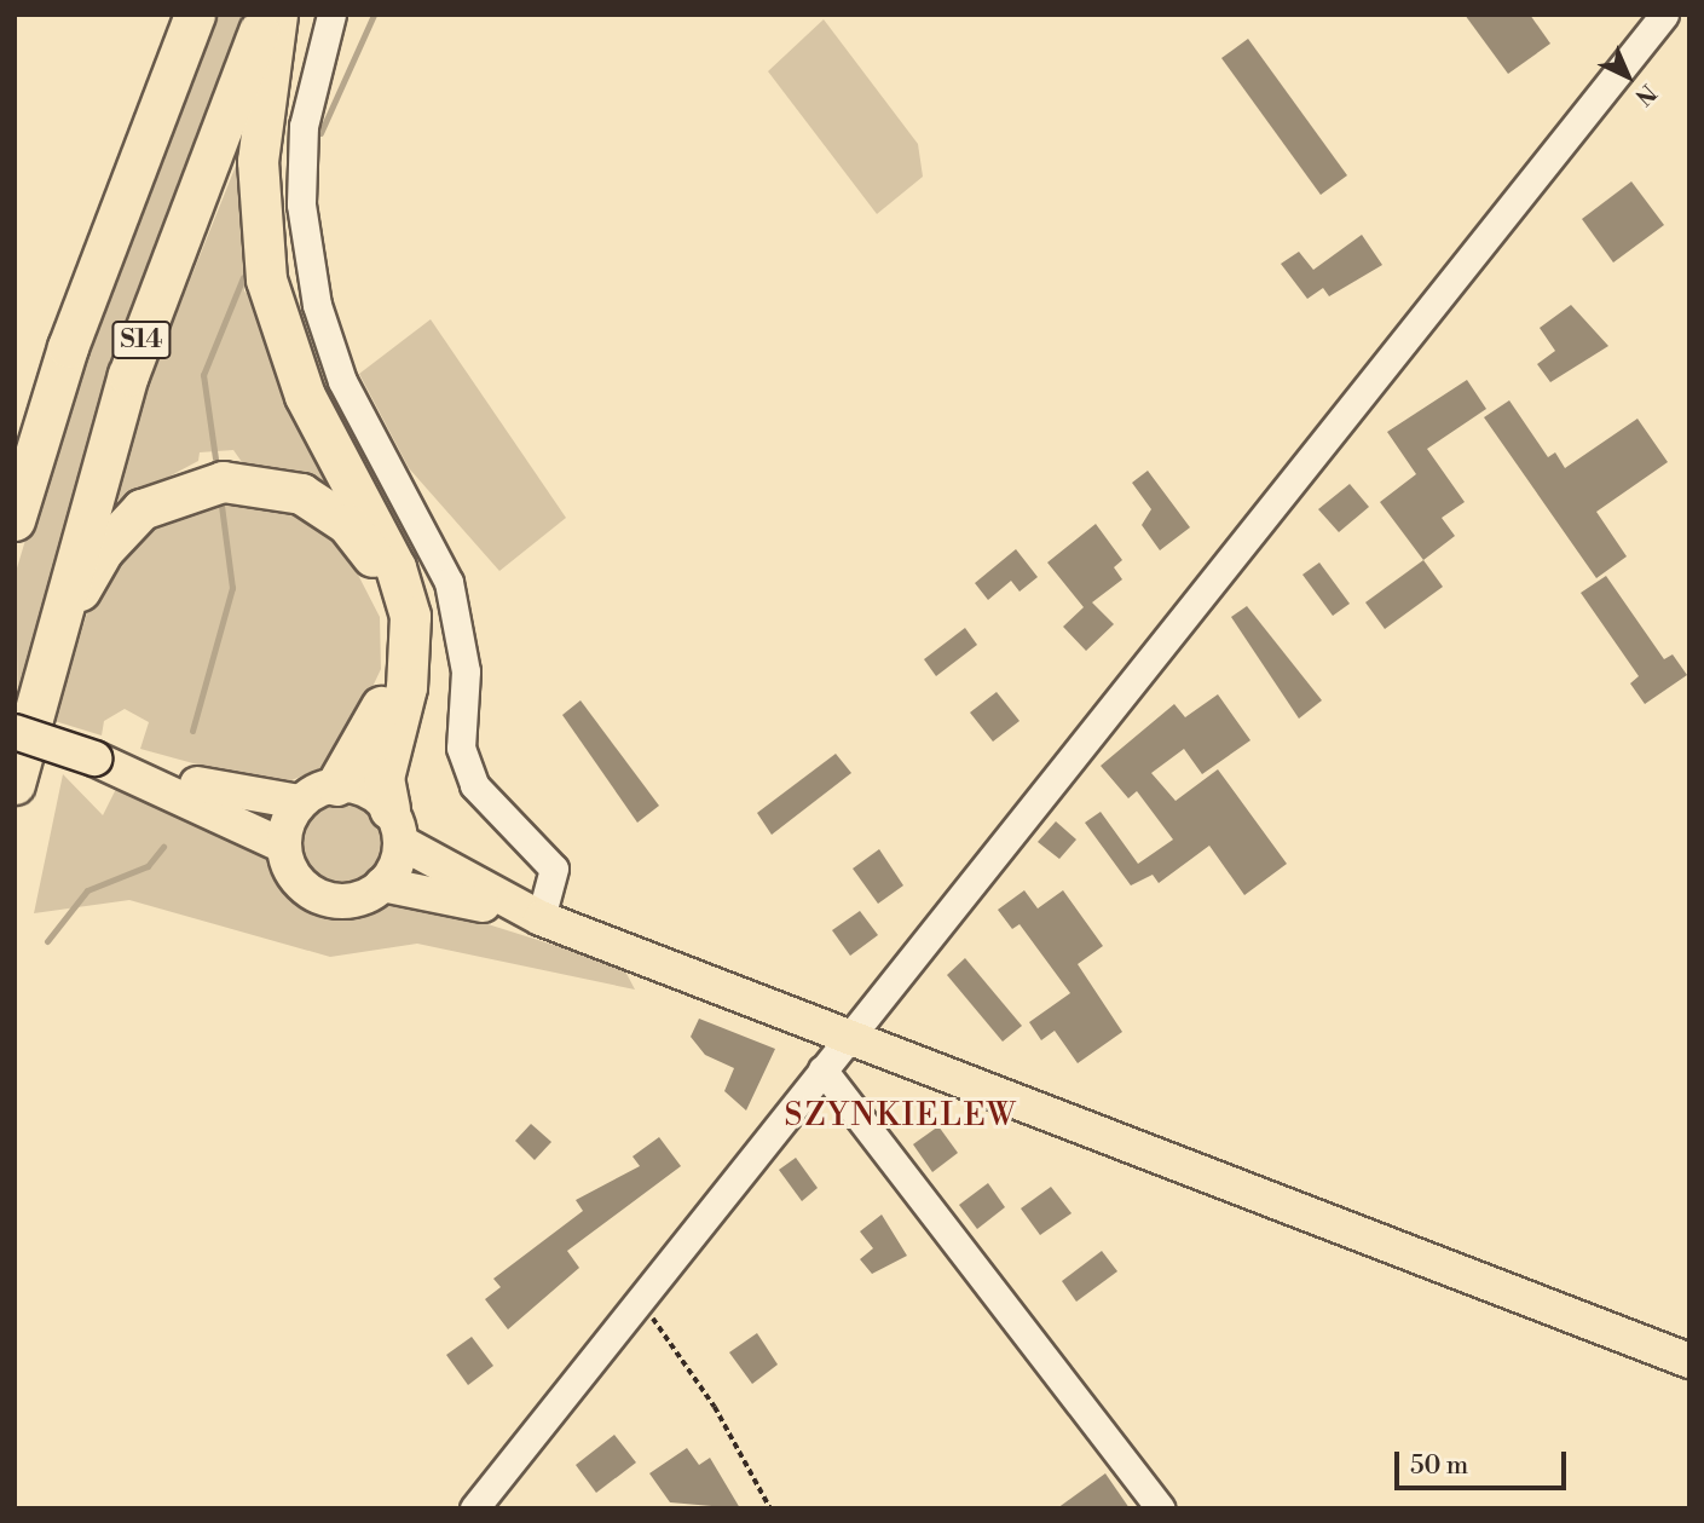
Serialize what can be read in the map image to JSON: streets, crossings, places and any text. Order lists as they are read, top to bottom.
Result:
{
  "streets": {
    "highway": ["S14"]
  },
  "districts": ["SZYNKIELEW"],
  "scale_bar": "50 m",
  "north": "bottom right"
}
